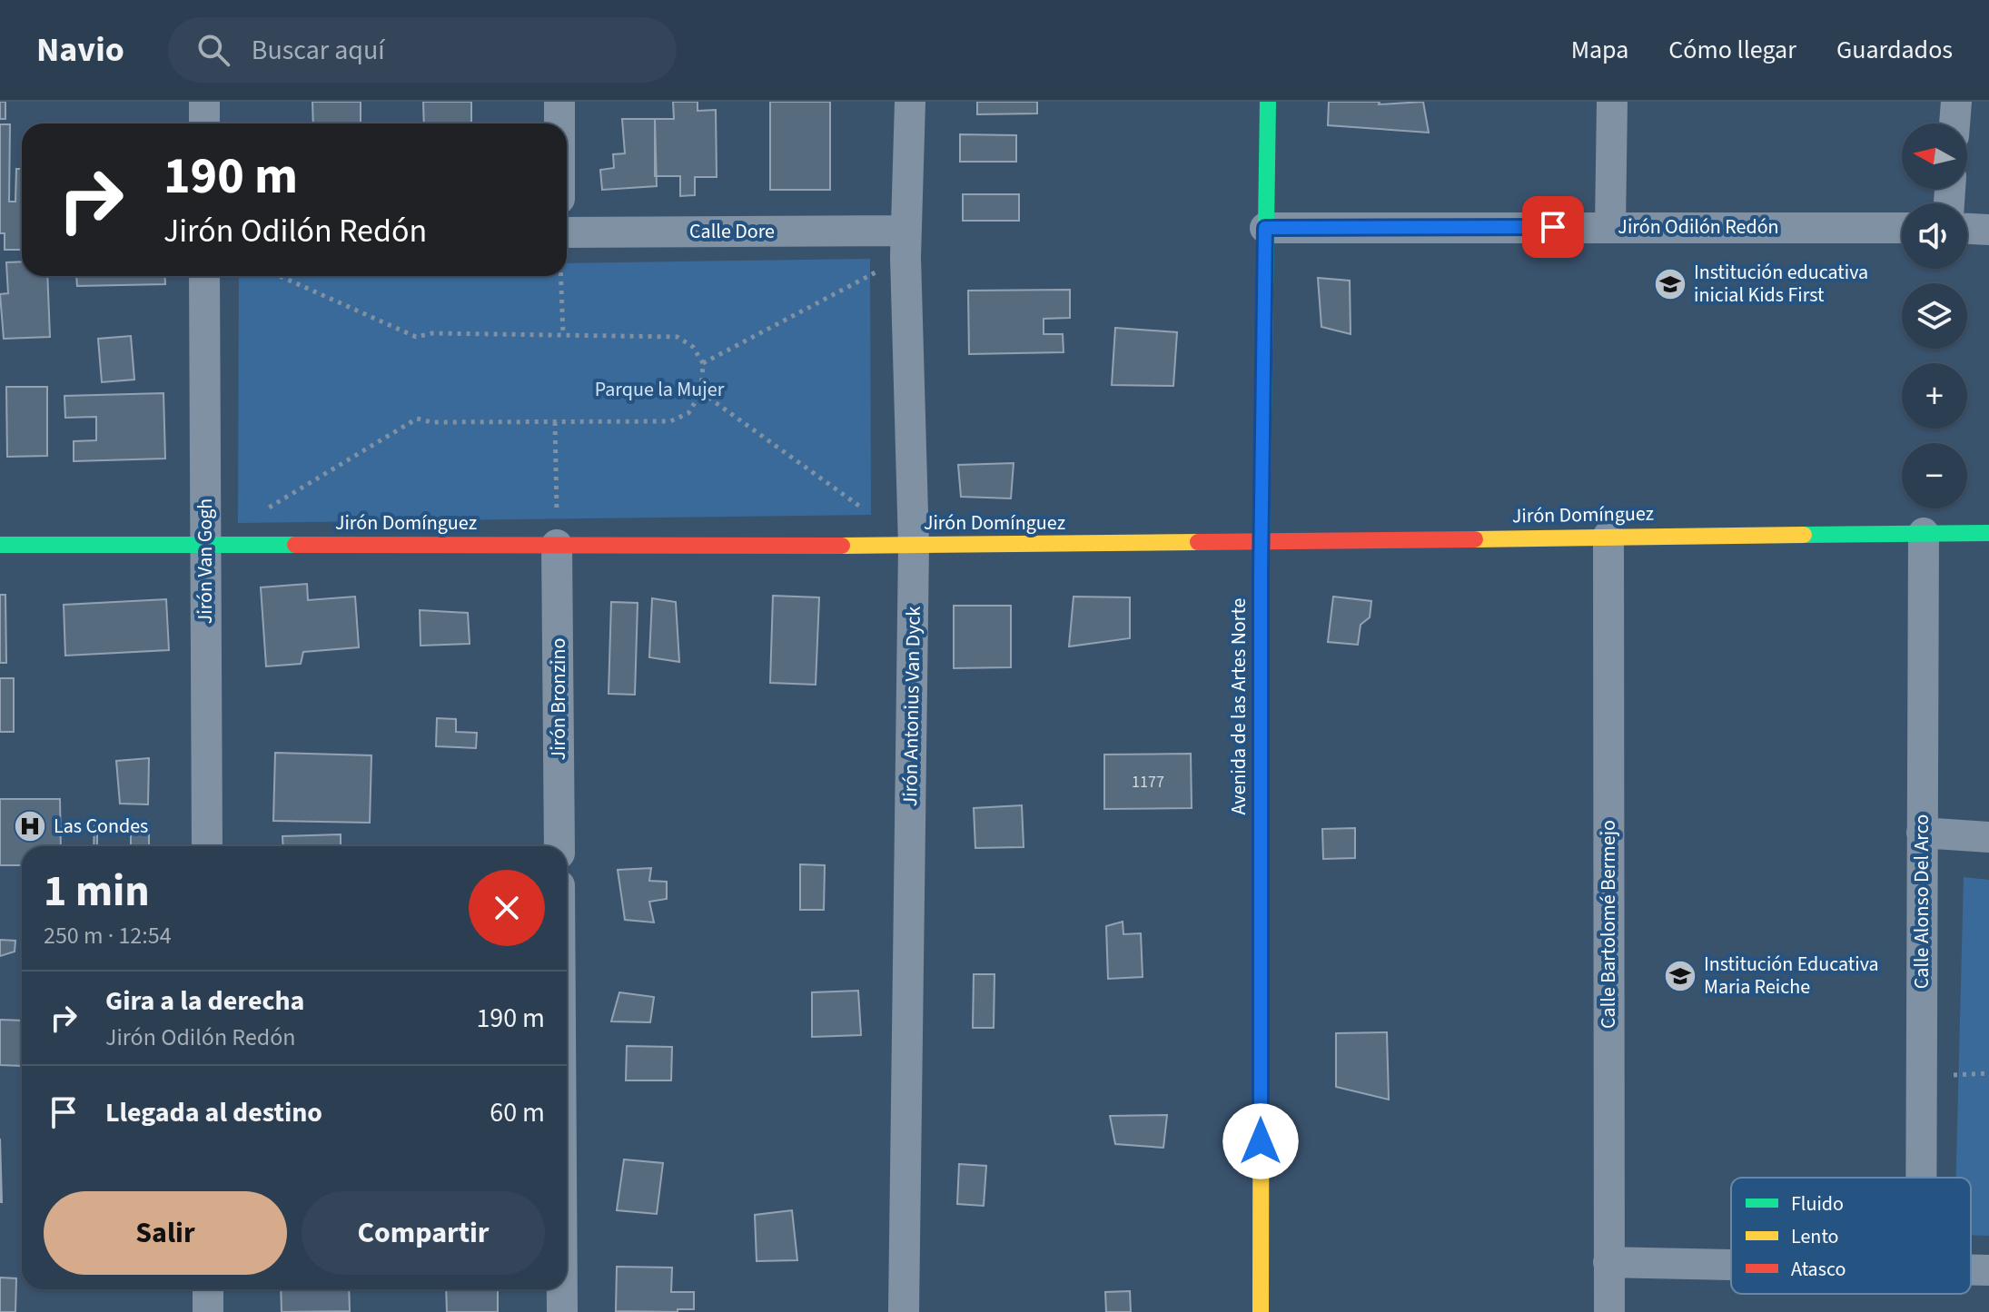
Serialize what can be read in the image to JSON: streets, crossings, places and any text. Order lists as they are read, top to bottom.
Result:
{
  "streets": {
    "street": [
      "Jirón Odilón Redón",
      "Calle Dore",
      "Jirón Domínguez",
      "Jirón Van Gogh",
      "Jirón Bronzino",
      "Jirón Antonius Van Dyck",
      "Avenida de las Artes Norte",
      "Calle Alonso Del Arco",
      "Calle Bartolomé Bermejo"
    ]
  },
  "crossings": [
    ["Jirón Odilón Redón", "Avenida de las Artes Norte"],
    ["Calle Dore", "Jirón Antonius Van Dyck"],
    ["Jirón Domínguez", "Jirón Van Gogh"],
    ["Jirón Domínguez", "Jirón Bronzino"],
    ["Jirón Domínguez", "Jirón Antonius Van Dyck"],
    ["Jirón Domínguez", "Avenida de las Artes Norte"],
    ["Jirón Domínguez", "Calle Alonso Del Arco"],
    ["Jirón Domínguez", "Calle Bartolomé Bermejo"]
  ],
  "parks": ["Parque la Mujer"],
  "places": {
    "school or university": ["Institución educativa inicial Kids First", "Institución Educativa Maria Reiche"],
    "hospital": ["Las Condes"]
  },
  "house_numbers": ["1177"],
  "legend": ["Fluido", "Lento", "Atasco"],
  "north": "left",
  "page": {
    "header": "Navio",
    "search": "Buscar aquí",
    "nav": ["Mapa", "Cómo llegar", "Guardados"],
    "map_buttons": ["+", "−"],
    "turn": ["190 m", "Jirón Odilón Redón"],
    "heading": ["1 min", "250 m · 12:54"],
    "list": [
      {
        "name": "Gira a la derecha",
        "note": "Jirón Odilón Redón",
        "value": "190 m"
      },
      {
        "name": "Llegada al destino",
        "value": "60 m"
      }
    ],
    "buttons": ["Salir", "Compartir"]
  }
}
